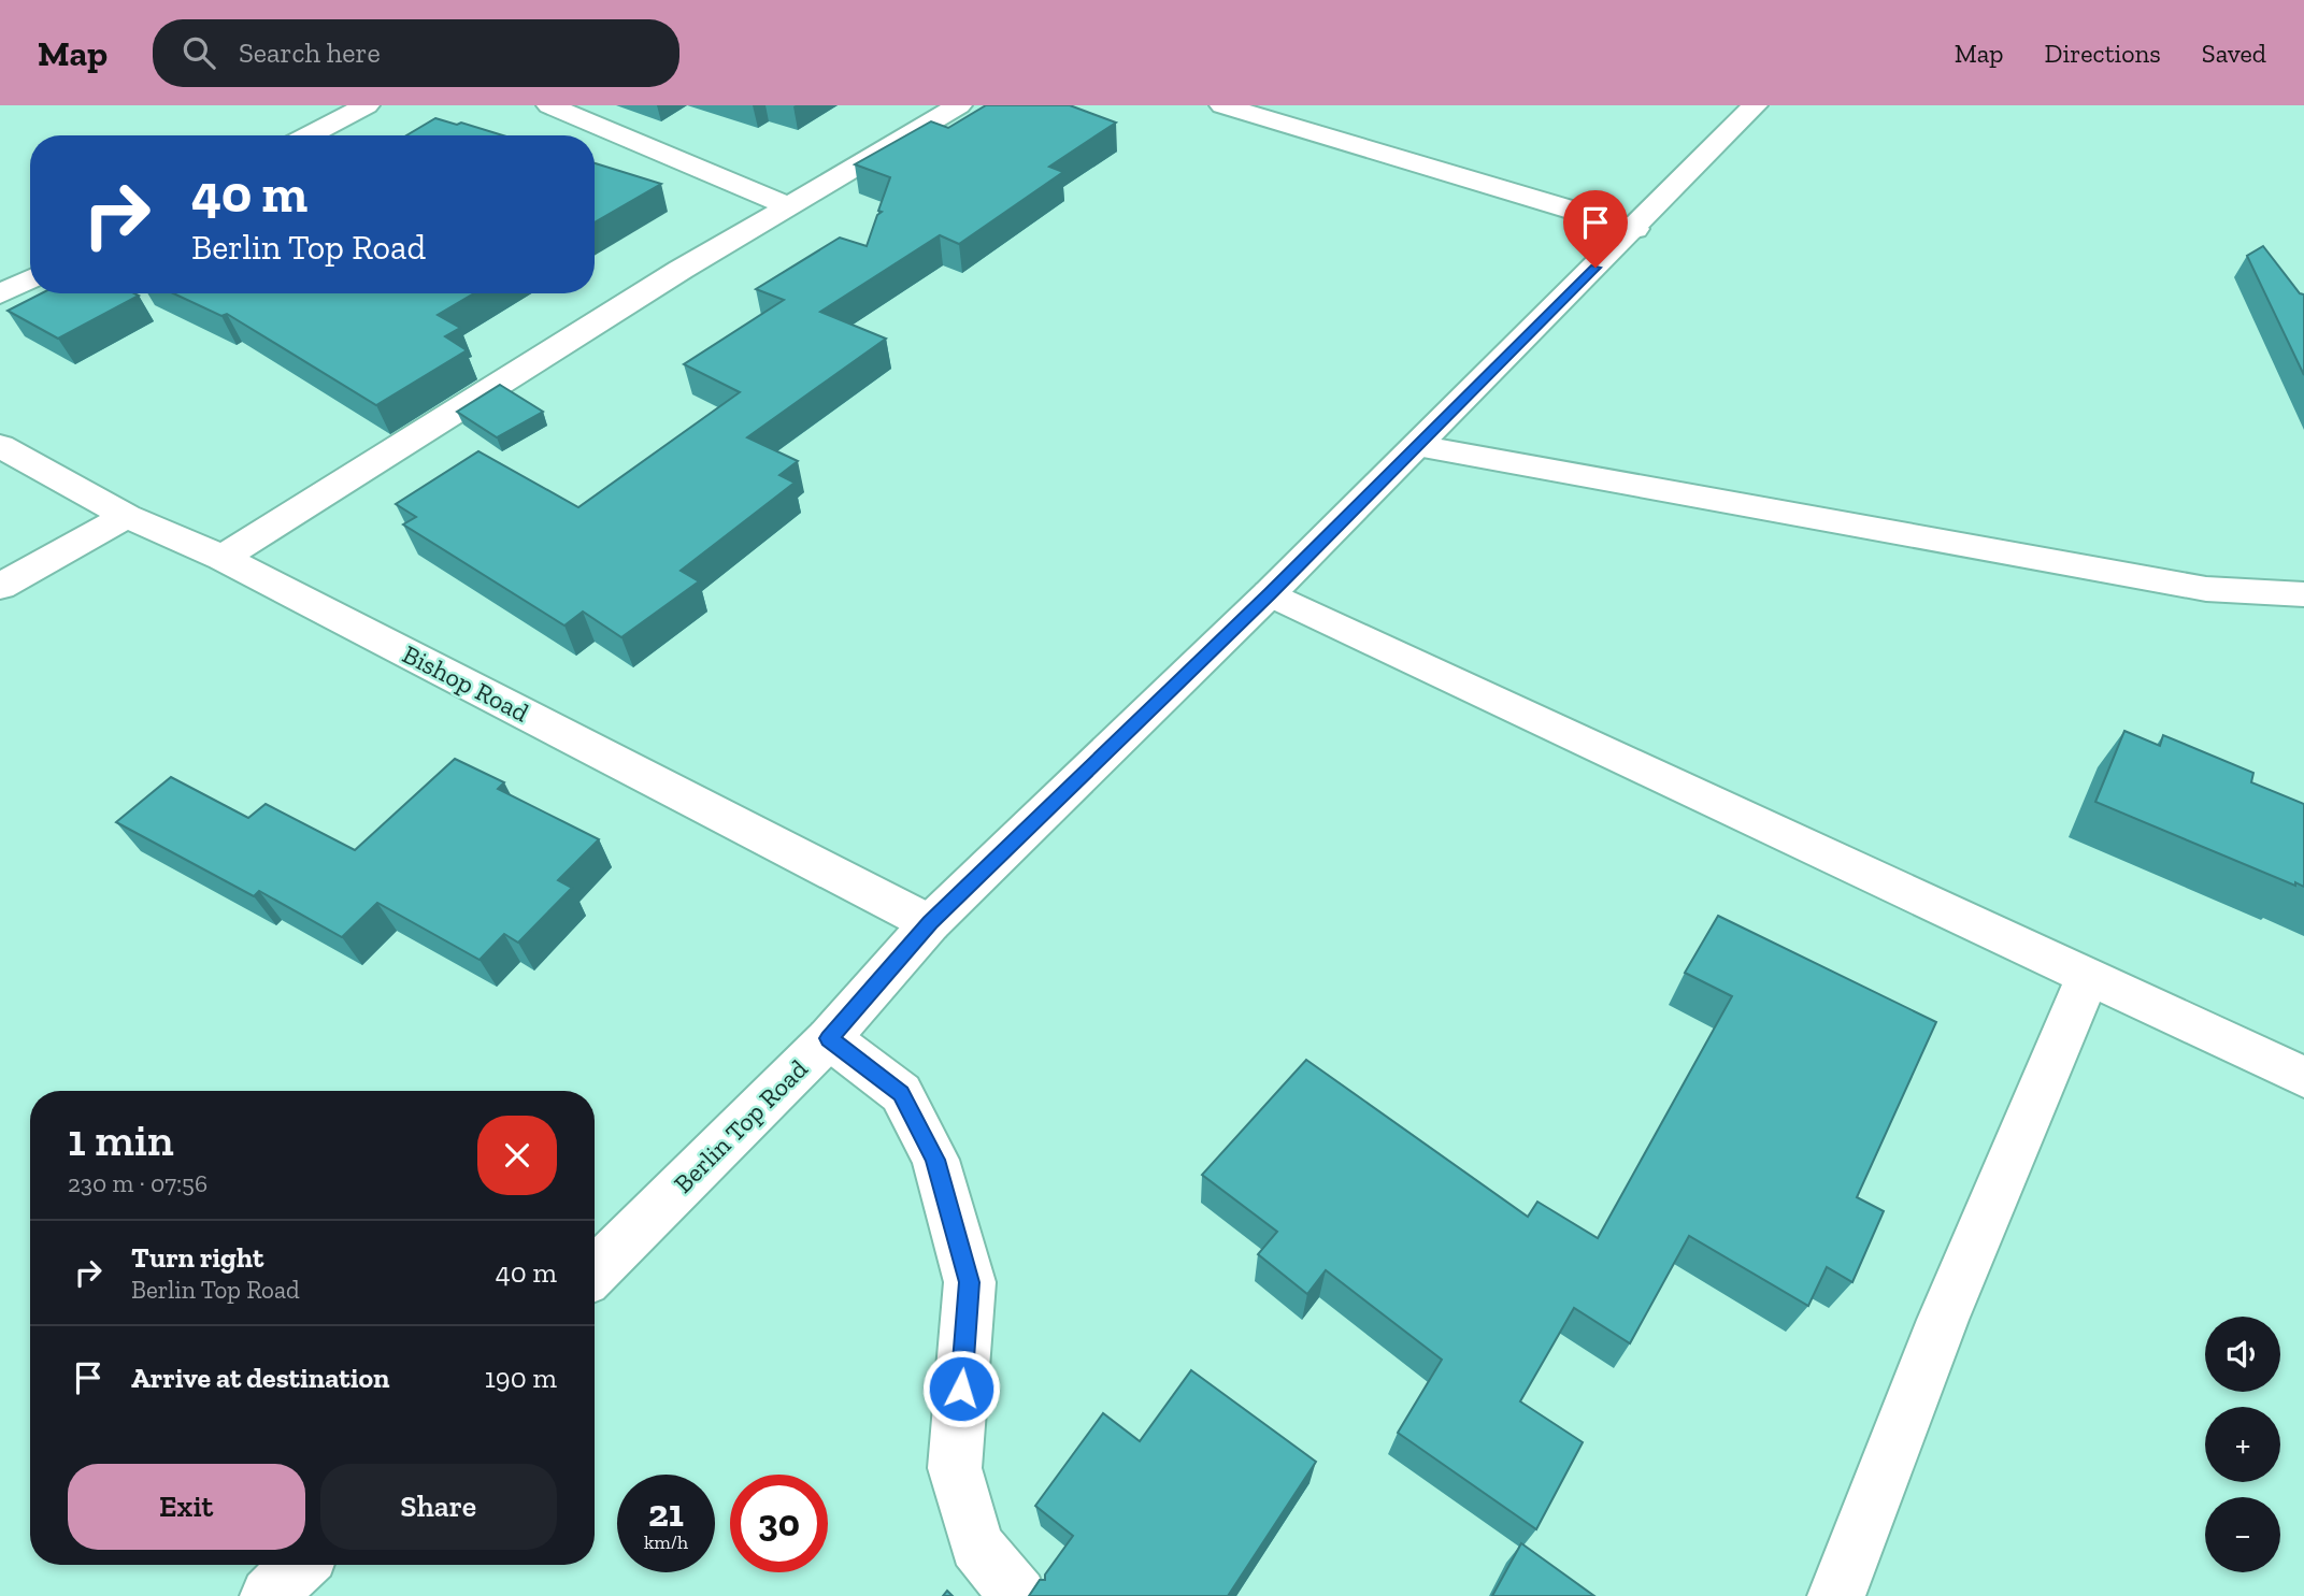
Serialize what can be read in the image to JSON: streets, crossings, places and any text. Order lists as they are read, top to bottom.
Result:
{
  "streets": {
    "street": ["Bishop Road", "Berlin Top Road"]
  },
  "crossings": [
    ["Bishop Road", "Berlin Top Road"]
  ],
  "page": {
    "header": "Map",
    "search": "Search here",
    "nav": ["Map", "Directions", "Saved"],
    "turn": ["40 m", "Berlin Top Road"],
    "heading": ["1 min", "230 m · 07:56"],
    "list": [
      {
        "name": "Turn right",
        "note": "Berlin Top Road",
        "value": "40 m"
      },
      {
        "name": "Arrive at destination",
        "value": "190 m"
      }
    ],
    "map_buttons": ["+", "−"],
    "buttons": ["Exit", "Share"],
    "speed": "21 km/h",
    "limit": "30"
  }
}
